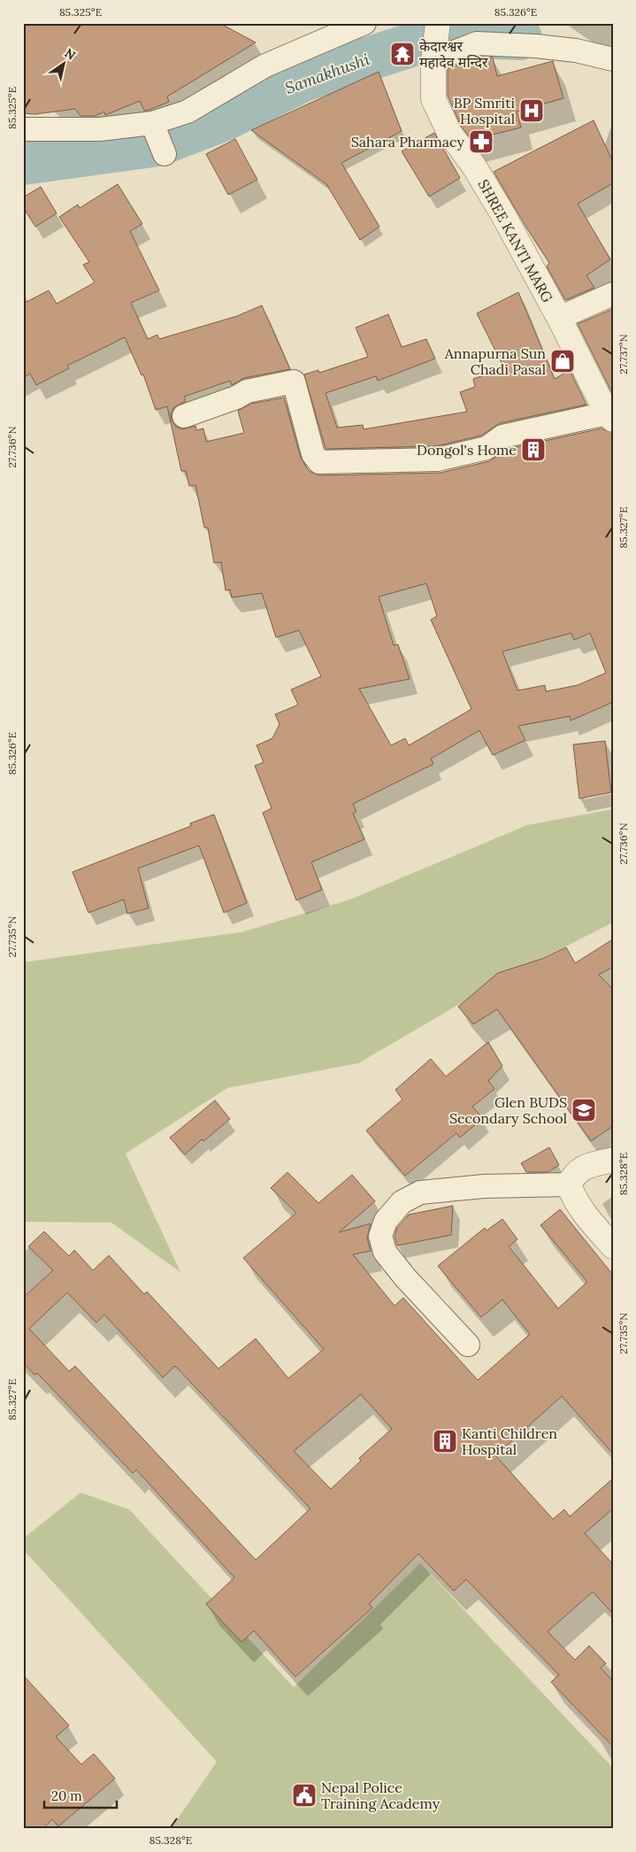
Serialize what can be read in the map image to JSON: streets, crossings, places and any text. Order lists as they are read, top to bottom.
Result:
{
  "streets": {
    "street": ["SHREE KANTI MARG"]
  },
  "water": ["Samakhushi"],
  "places": {
    "temple": ["केदारश्वर महादेव मन्दिर"],
    "hospital": ["BP Smriti Hospital"],
    "pharmacy": ["Sahara Pharmacy"],
    "shop": ["Annapurna Sun Chadi Pasal"],
    "building": ["Dongol's Home", "Kanti Children Hospital"],
    "school or university": ["Glen BUDS Secondary School"],
    "public building": ["Nepal Police Training Academy"]
  },
  "scale_bar": "20 m",
  "north": "top right",
  "coordinates": [
    "85.325°E",
    "85.326°E",
    "27.737°N",
    "27.736°N",
    "85.327°E",
    "27.735°N",
    "85.328°E"
  ]
}
